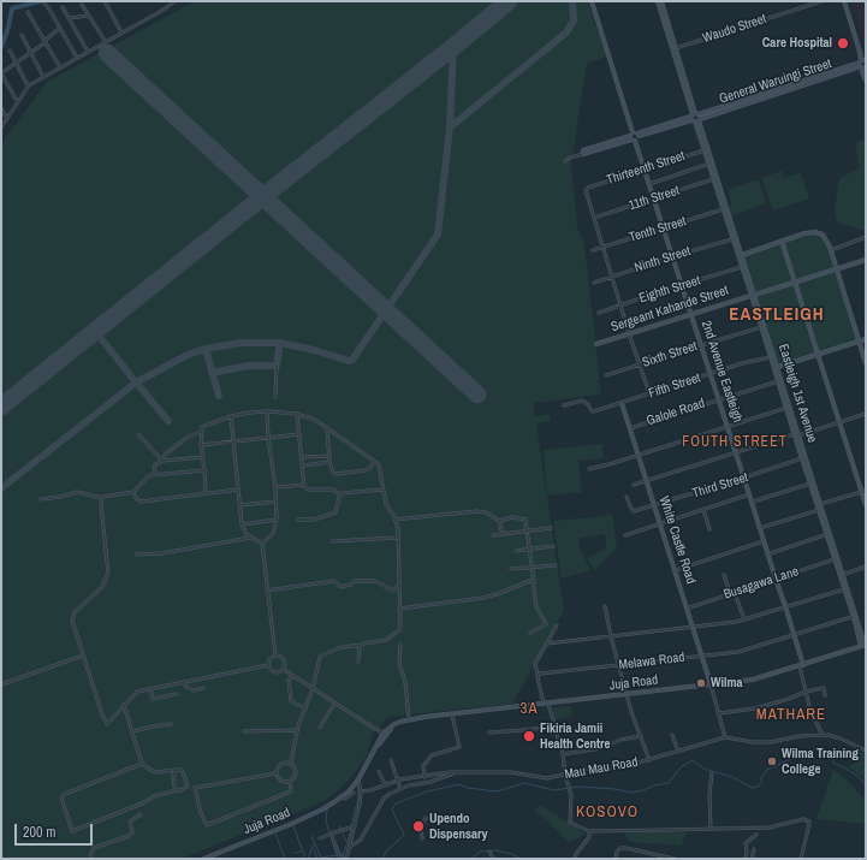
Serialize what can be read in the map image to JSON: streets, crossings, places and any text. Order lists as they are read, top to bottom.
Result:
{
  "streets": {
    "main road": [
      "General Waruingi Street",
      "Sergeant Kahande Street",
      "2nd Avenue Eastleigh",
      "Eastleigh 1st Avenue",
      "White Castle Road",
      "Juja Road"
    ],
    "street": [
      "Waudo Street",
      "Thirteenth Street",
      "11th Street",
      "Tenth Street",
      "Ninth Street",
      "Eighth Street",
      "Sixth Street",
      "Fifth Street",
      "Galole Road",
      "Third Street",
      "Busagawa Lane",
      "Melawa Road",
      "Mau Mau Road"
    ]
  },
  "crossings": [
    ["General Waruingi Street", "Eastleigh 1st Avenue"],
    ["Thirteenth Street", "11th Street"],
    ["Thirteenth Street", "2nd Avenue Eastleigh"],
    ["Thirteenth Street", "Eastleigh 1st Avenue"],
    ["11th Street", "2nd Avenue Eastleigh"],
    ["11th Street", "Eastleigh 1st Avenue"],
    ["Tenth Street", "2nd Avenue Eastleigh"],
    ["Tenth Street", "Eastleigh 1st Avenue"],
    ["Ninth Street", "2nd Avenue Eastleigh"],
    ["Ninth Street", "Eastleigh 1st Avenue"],
    ["Eighth Street", "2nd Avenue Eastleigh"],
    ["Eighth Street", "Eastleigh 1st Avenue"],
    ["Sergeant Kahande Street", "2nd Avenue Eastleigh"],
    ["Sergeant Kahande Street", "Eastleigh 1st Avenue"],
    ["Sixth Street", "2nd Avenue Eastleigh"],
    ["Sixth Street", "Eastleigh 1st Avenue"],
    ["2nd Avenue Eastleigh", "Fifth Street"],
    ["2nd Avenue Eastleigh", "Galole Road"],
    ["2nd Avenue Eastleigh", "Third Street"],
    ["2nd Avenue Eastleigh", "Busagawa Lane"],
    ["2nd Avenue Eastleigh", "Melawa Road"],
    ["2nd Avenue Eastleigh", "Juja Road"],
    ["Fifth Street", "Eastleigh 1st Avenue"],
    ["Fifth Street", "White Castle Road"],
    ["Eastleigh 1st Avenue", "Galole Road"],
    ["Eastleigh 1st Avenue", "Third Street"],
    ["Eastleigh 1st Avenue", "Busagawa Lane"],
    ["Eastleigh 1st Avenue", "Melawa Road"],
    ["Eastleigh 1st Avenue", "Juja Road"],
    ["Galole Road", "White Castle Road"],
    ["Third Street", "White Castle Road"],
    ["White Castle Road", "Busagawa Lane"],
    ["White Castle Road", "Melawa Road"],
    ["White Castle Road", "Juja Road"]
  ],
  "districts": [
    "EASTLEIGH",
    "FOUTH STREET",
    "3A",
    "MATHARE",
    "KOSOVO"
  ],
  "places": [
    "Care Hospital",
    "Wilma",
    "Fikiria Jamii Health Centre",
    "Wilma Training College",
    "Upendo Dispensary"
  ],
  "scale_bar": "200 m"
}
